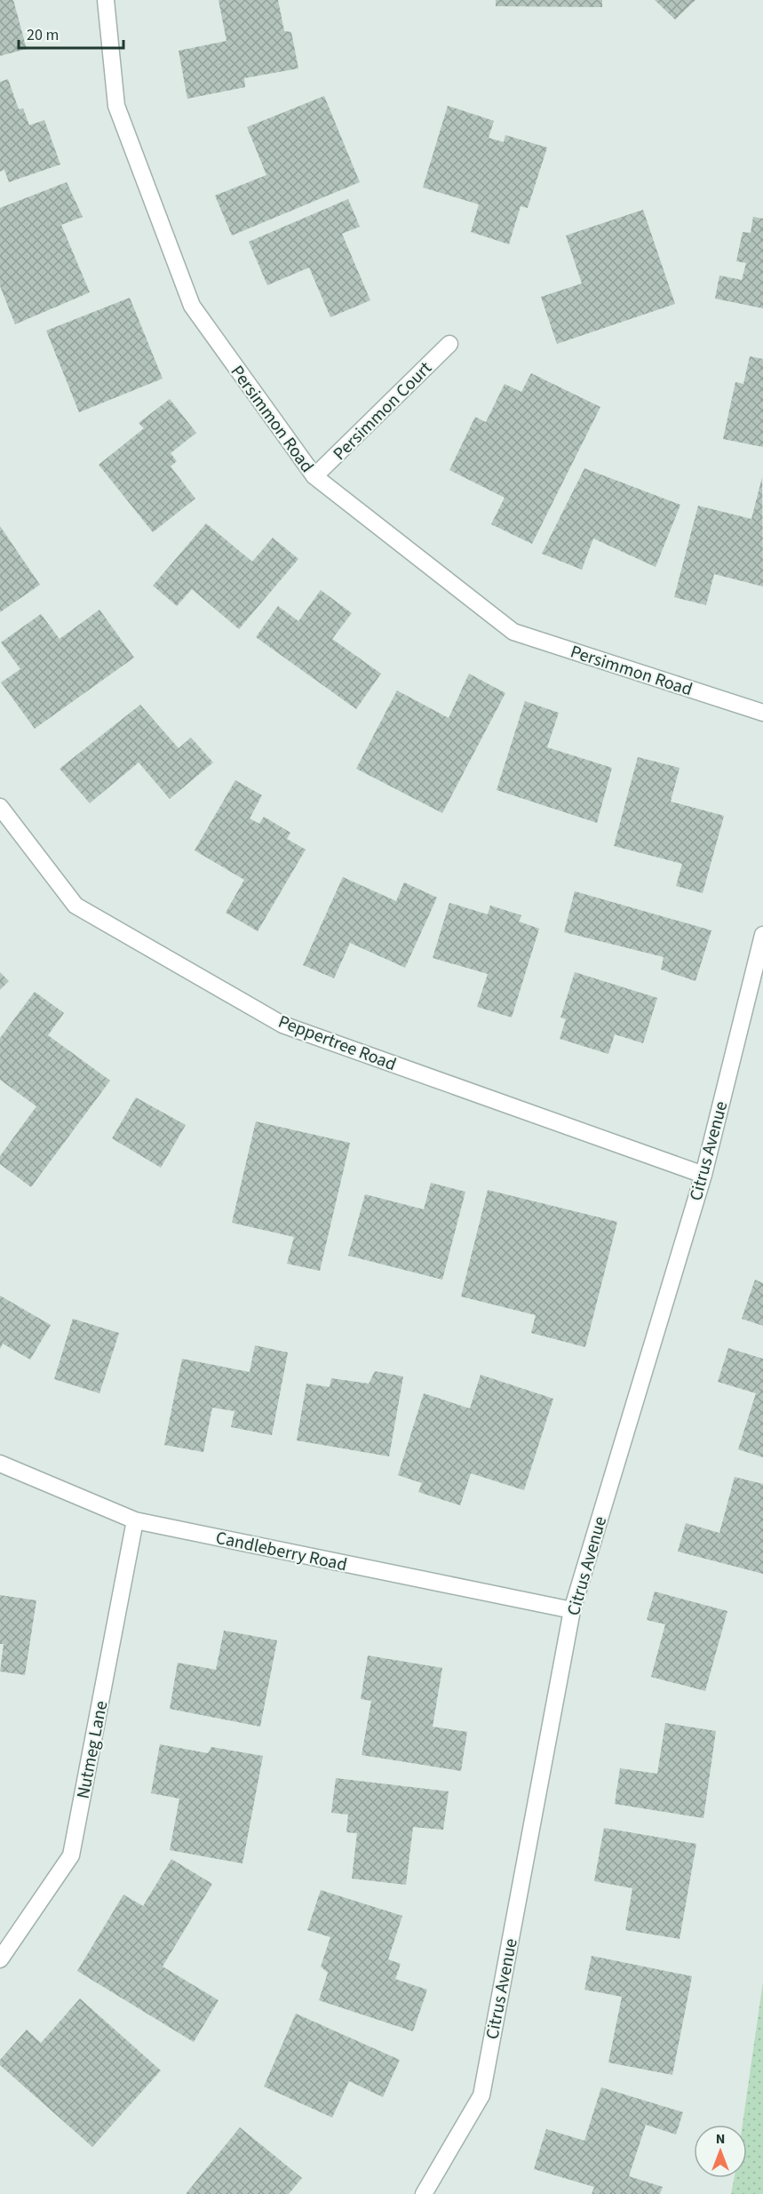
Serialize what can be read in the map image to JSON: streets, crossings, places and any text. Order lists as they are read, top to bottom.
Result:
{
  "streets": {
    "street": [
      "Persimmon Court",
      "Persimmon Road",
      "Peppertree Road",
      "Citrus Avenue",
      "Candleberry Road",
      "Nutmeg Lane"
    ]
  },
  "crossings": [
    ["Persimmon Court", "Persimmon Road"],
    ["Peppertree Road", "Citrus Avenue"],
    ["Citrus Avenue", "Candleberry Road"],
    ["Candleberry Road", "Nutmeg Lane"]
  ],
  "scale_bar": "20 m",
  "north": "top"
}
